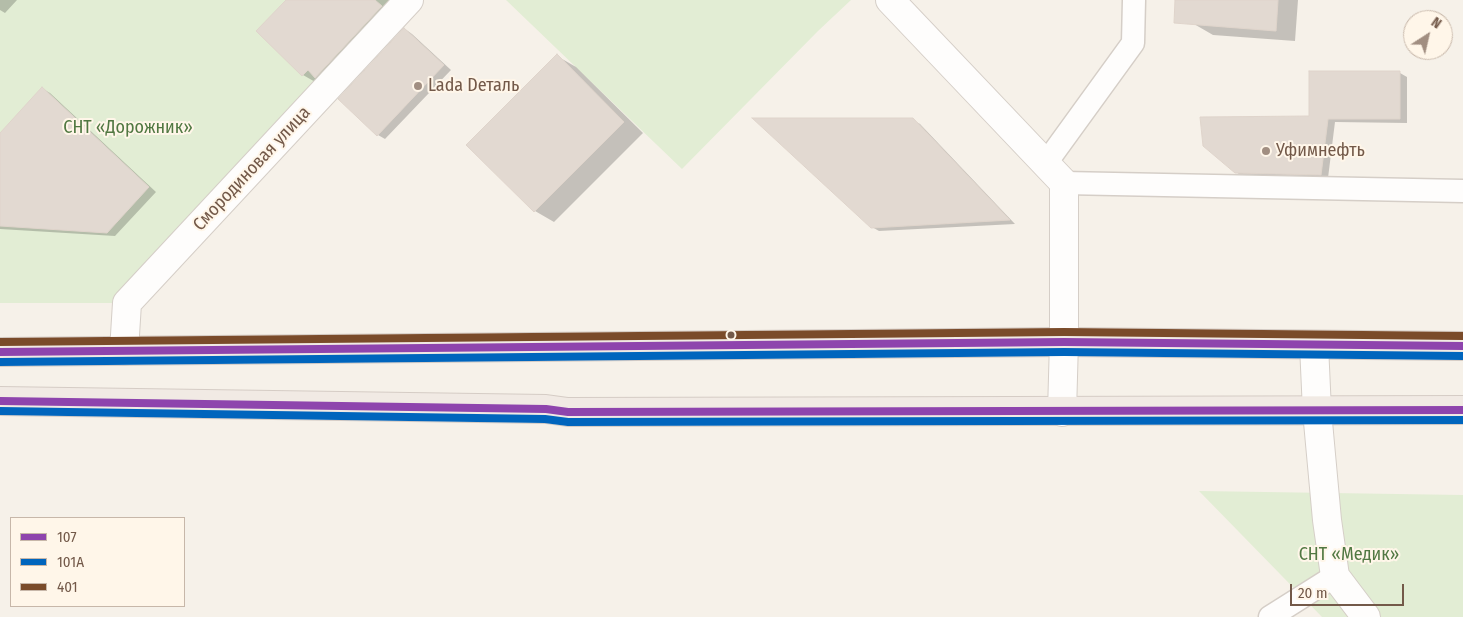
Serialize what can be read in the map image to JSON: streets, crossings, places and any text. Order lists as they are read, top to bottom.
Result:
{
  "streets": {
    "street": ["Смородиновая улица"]
  },
  "parks": ["СНТ «Дорожник»", "СНТ «Медик»"],
  "places": ["Lada Dеталь", "Уфимнефть"],
  "lines": ["transit line 401", "transit line 107", "transit line 101А"],
  "legend": ["107", "101А", "401"],
  "scale_bar": "20 m",
  "north": "top right"
}
